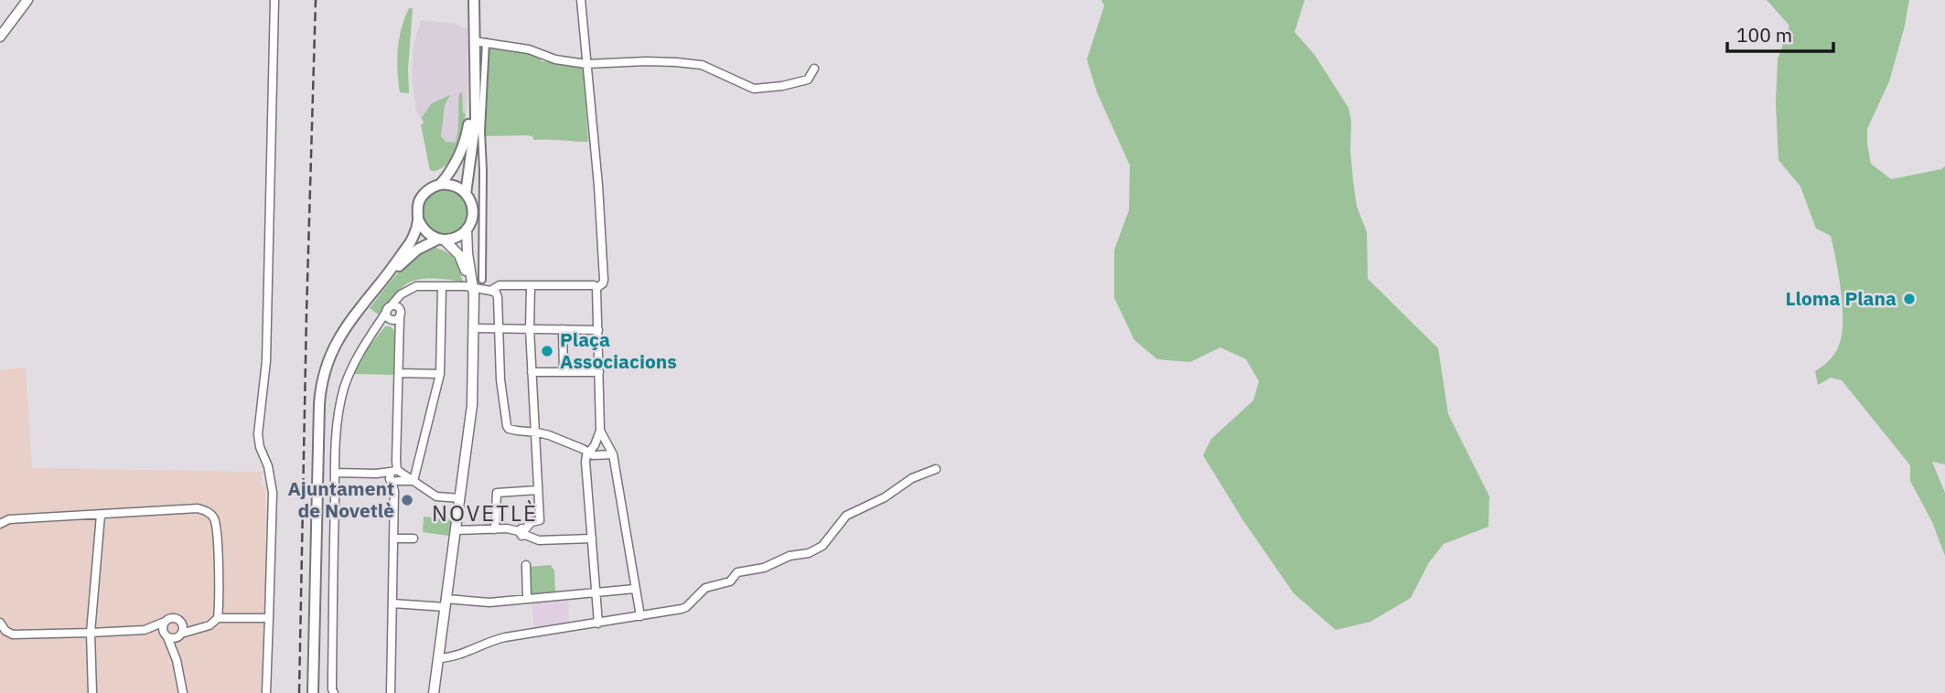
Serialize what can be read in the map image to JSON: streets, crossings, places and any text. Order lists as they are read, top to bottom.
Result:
{
  "districts": ["NOVETLÈ"],
  "places": ["Lloma Plana", "Plaça Associacions", "Ajuntament de Novetlè"],
  "scale_bar": "100 m"
}
